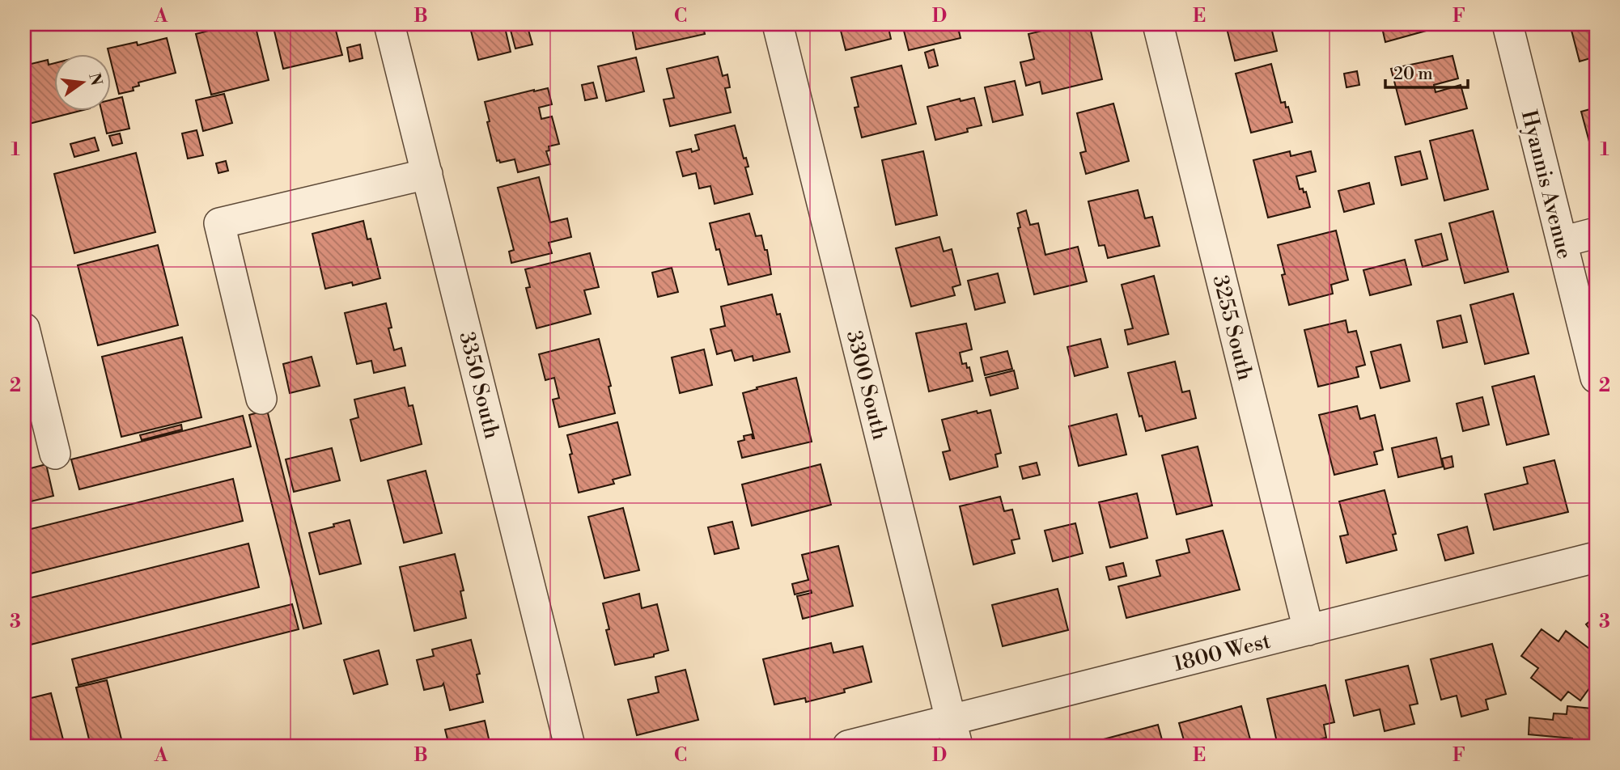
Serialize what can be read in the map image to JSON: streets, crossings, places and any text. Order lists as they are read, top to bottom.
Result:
{
  "streets": {
    "street": [
      "Hyannis Avenue",
      "3255 South",
      "3350 South",
      "3300 South",
      "1800 West"
    ]
  },
  "crossings": [
    ["3255 South", "1800 West"],
    ["3300 South", "1800 West"]
  ],
  "scale_bar": "20 m",
  "north": "right",
  "grid": {
    "columns": [
      "A",
      "B",
      "C",
      "D",
      "E",
      "F"
    ],
    "rows": ["1", "2", "3"]
  }
}
